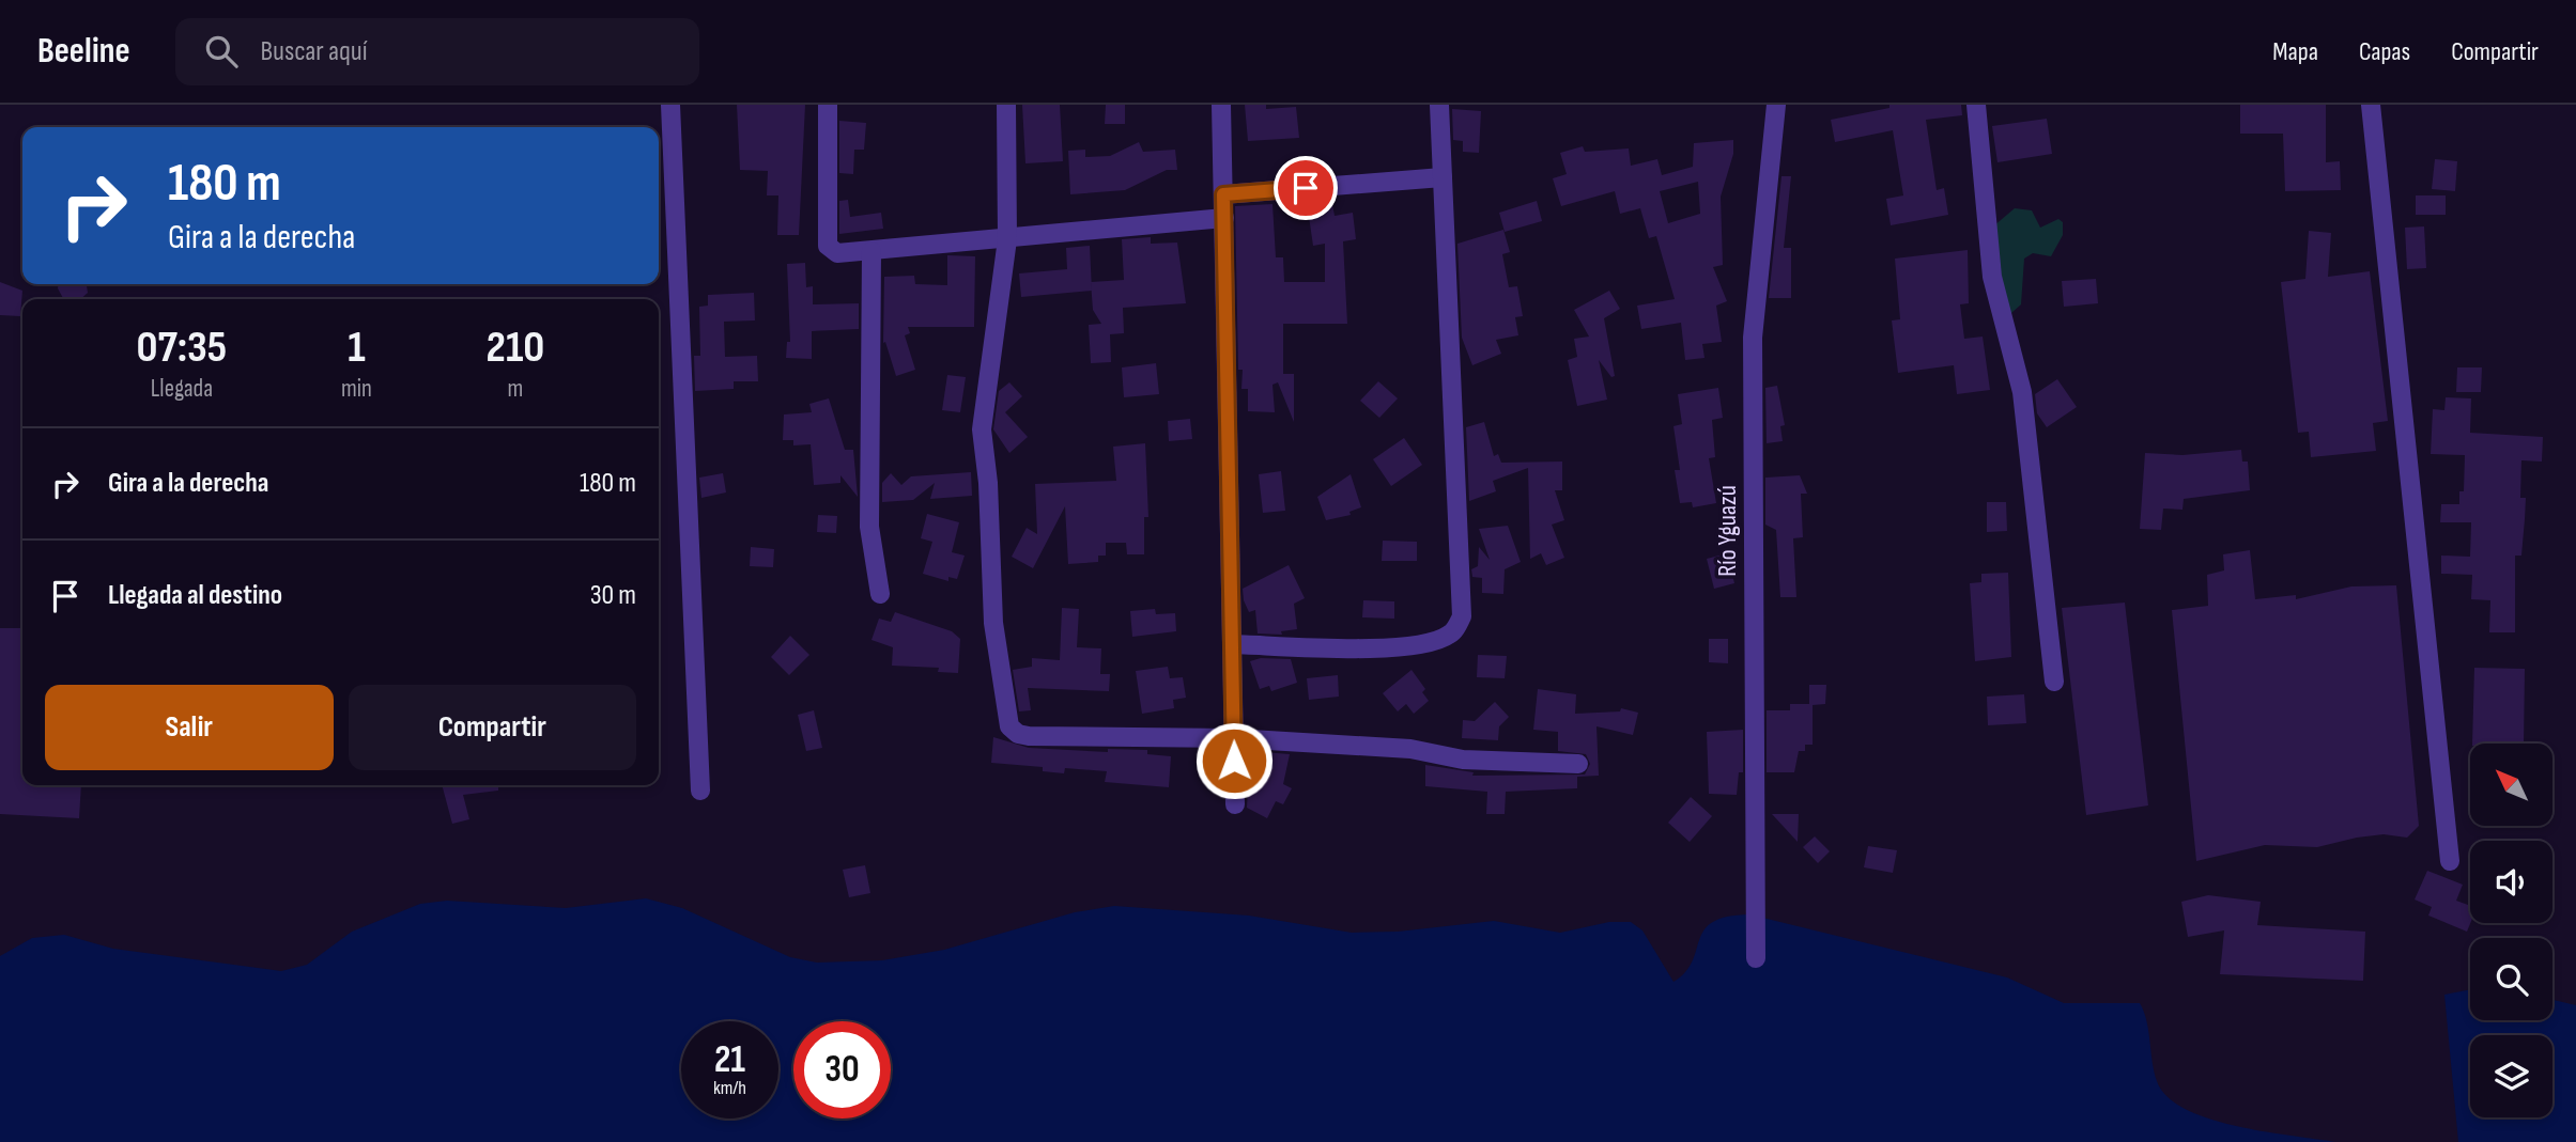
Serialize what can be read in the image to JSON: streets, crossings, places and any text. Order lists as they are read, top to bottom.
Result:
{
  "streets": {
    "street": ["Río Yguazú"]
  },
  "north": "top left",
  "page": {
    "header": "Beeline",
    "search": "Buscar aquí",
    "nav": ["Mapa", "Capas", "Compartir"],
    "turn": ["180 m", "Gira a la derecha"],
    "eta": [
      "07:35",
      "Llegada",
      "1",
      "min",
      "210",
      "m"
    ],
    "list": [
      {
        "name": "Gira a la derecha",
        "value": "180 m"
      },
      {
        "name": "Llegada al destino",
        "value": "30 m"
      }
    ],
    "buttons": ["Salir", "Compartir"],
    "speed": "21 km/h",
    "limit": "30"
  }
}
